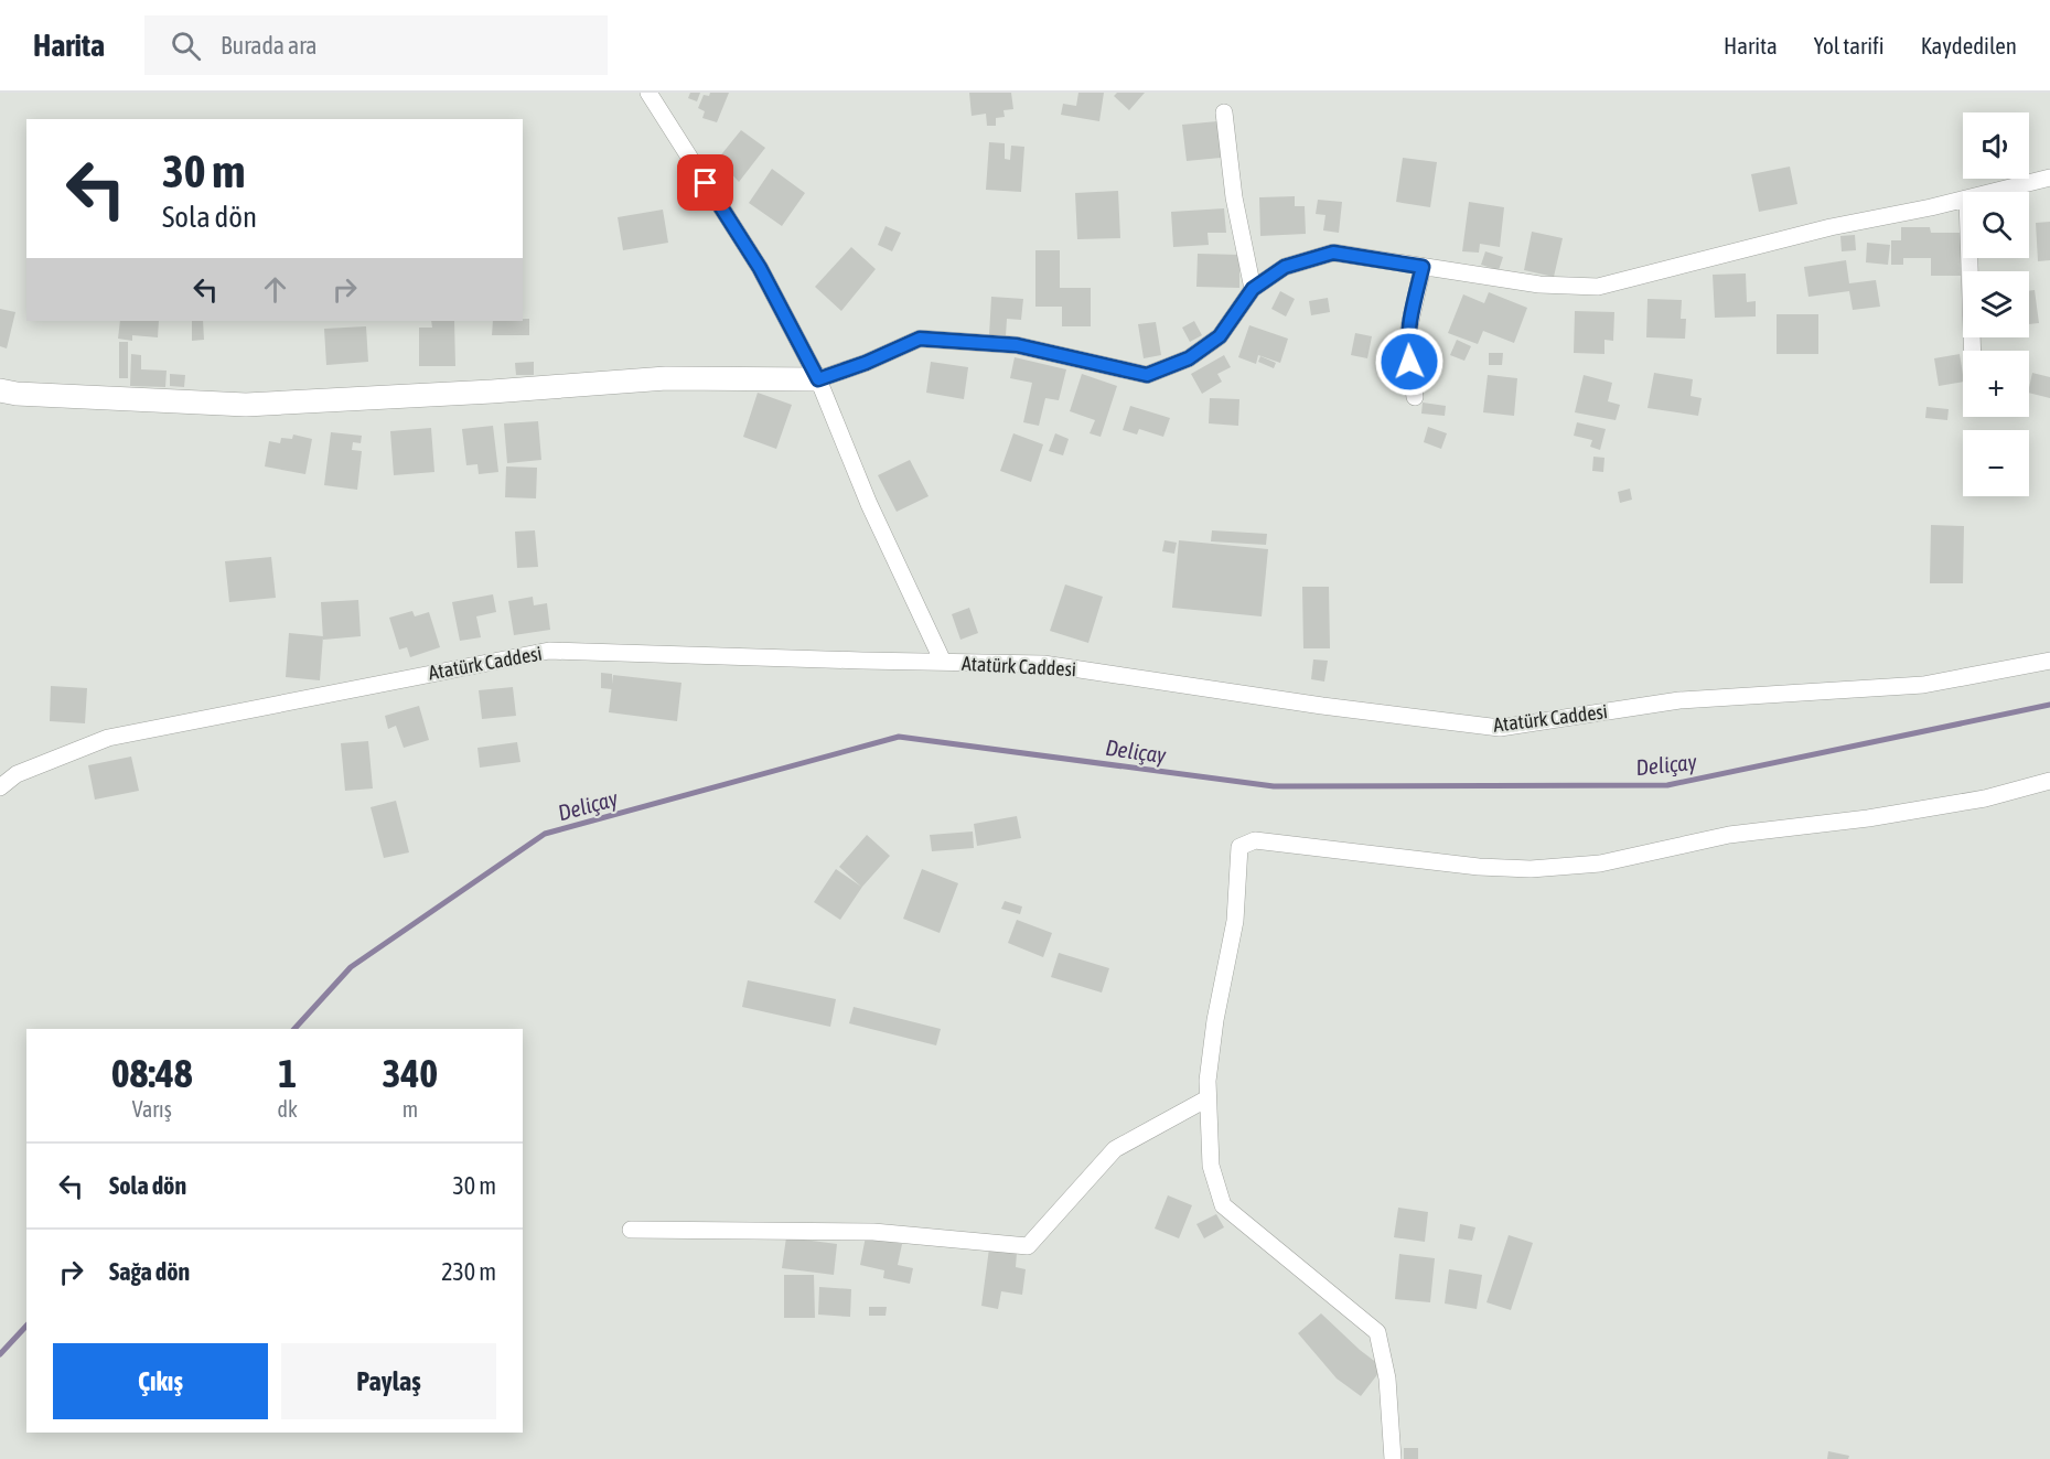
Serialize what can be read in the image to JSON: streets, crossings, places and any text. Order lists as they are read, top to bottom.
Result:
{
  "streets": {
    "street": ["Atatürk Caddesi"]
  },
  "water": ["Deliçay"],
  "page": {
    "header": "Harita",
    "search": "Burada ara",
    "nav": ["Harita", "Yol tarifi", "Kaydedilen"],
    "map_buttons": ["+", "−"],
    "turn": ["30 m", "Sola dön"],
    "eta": [
      "08:48",
      "Varış",
      "1",
      "dk",
      "340",
      "m"
    ],
    "list": [
      {
        "name": "Sola dön",
        "value": "30 m"
      },
      {
        "name": "Sağa dön",
        "value": "230 m"
      }
    ],
    "buttons": ["Çıkış", "Paylaş"]
  }
}
